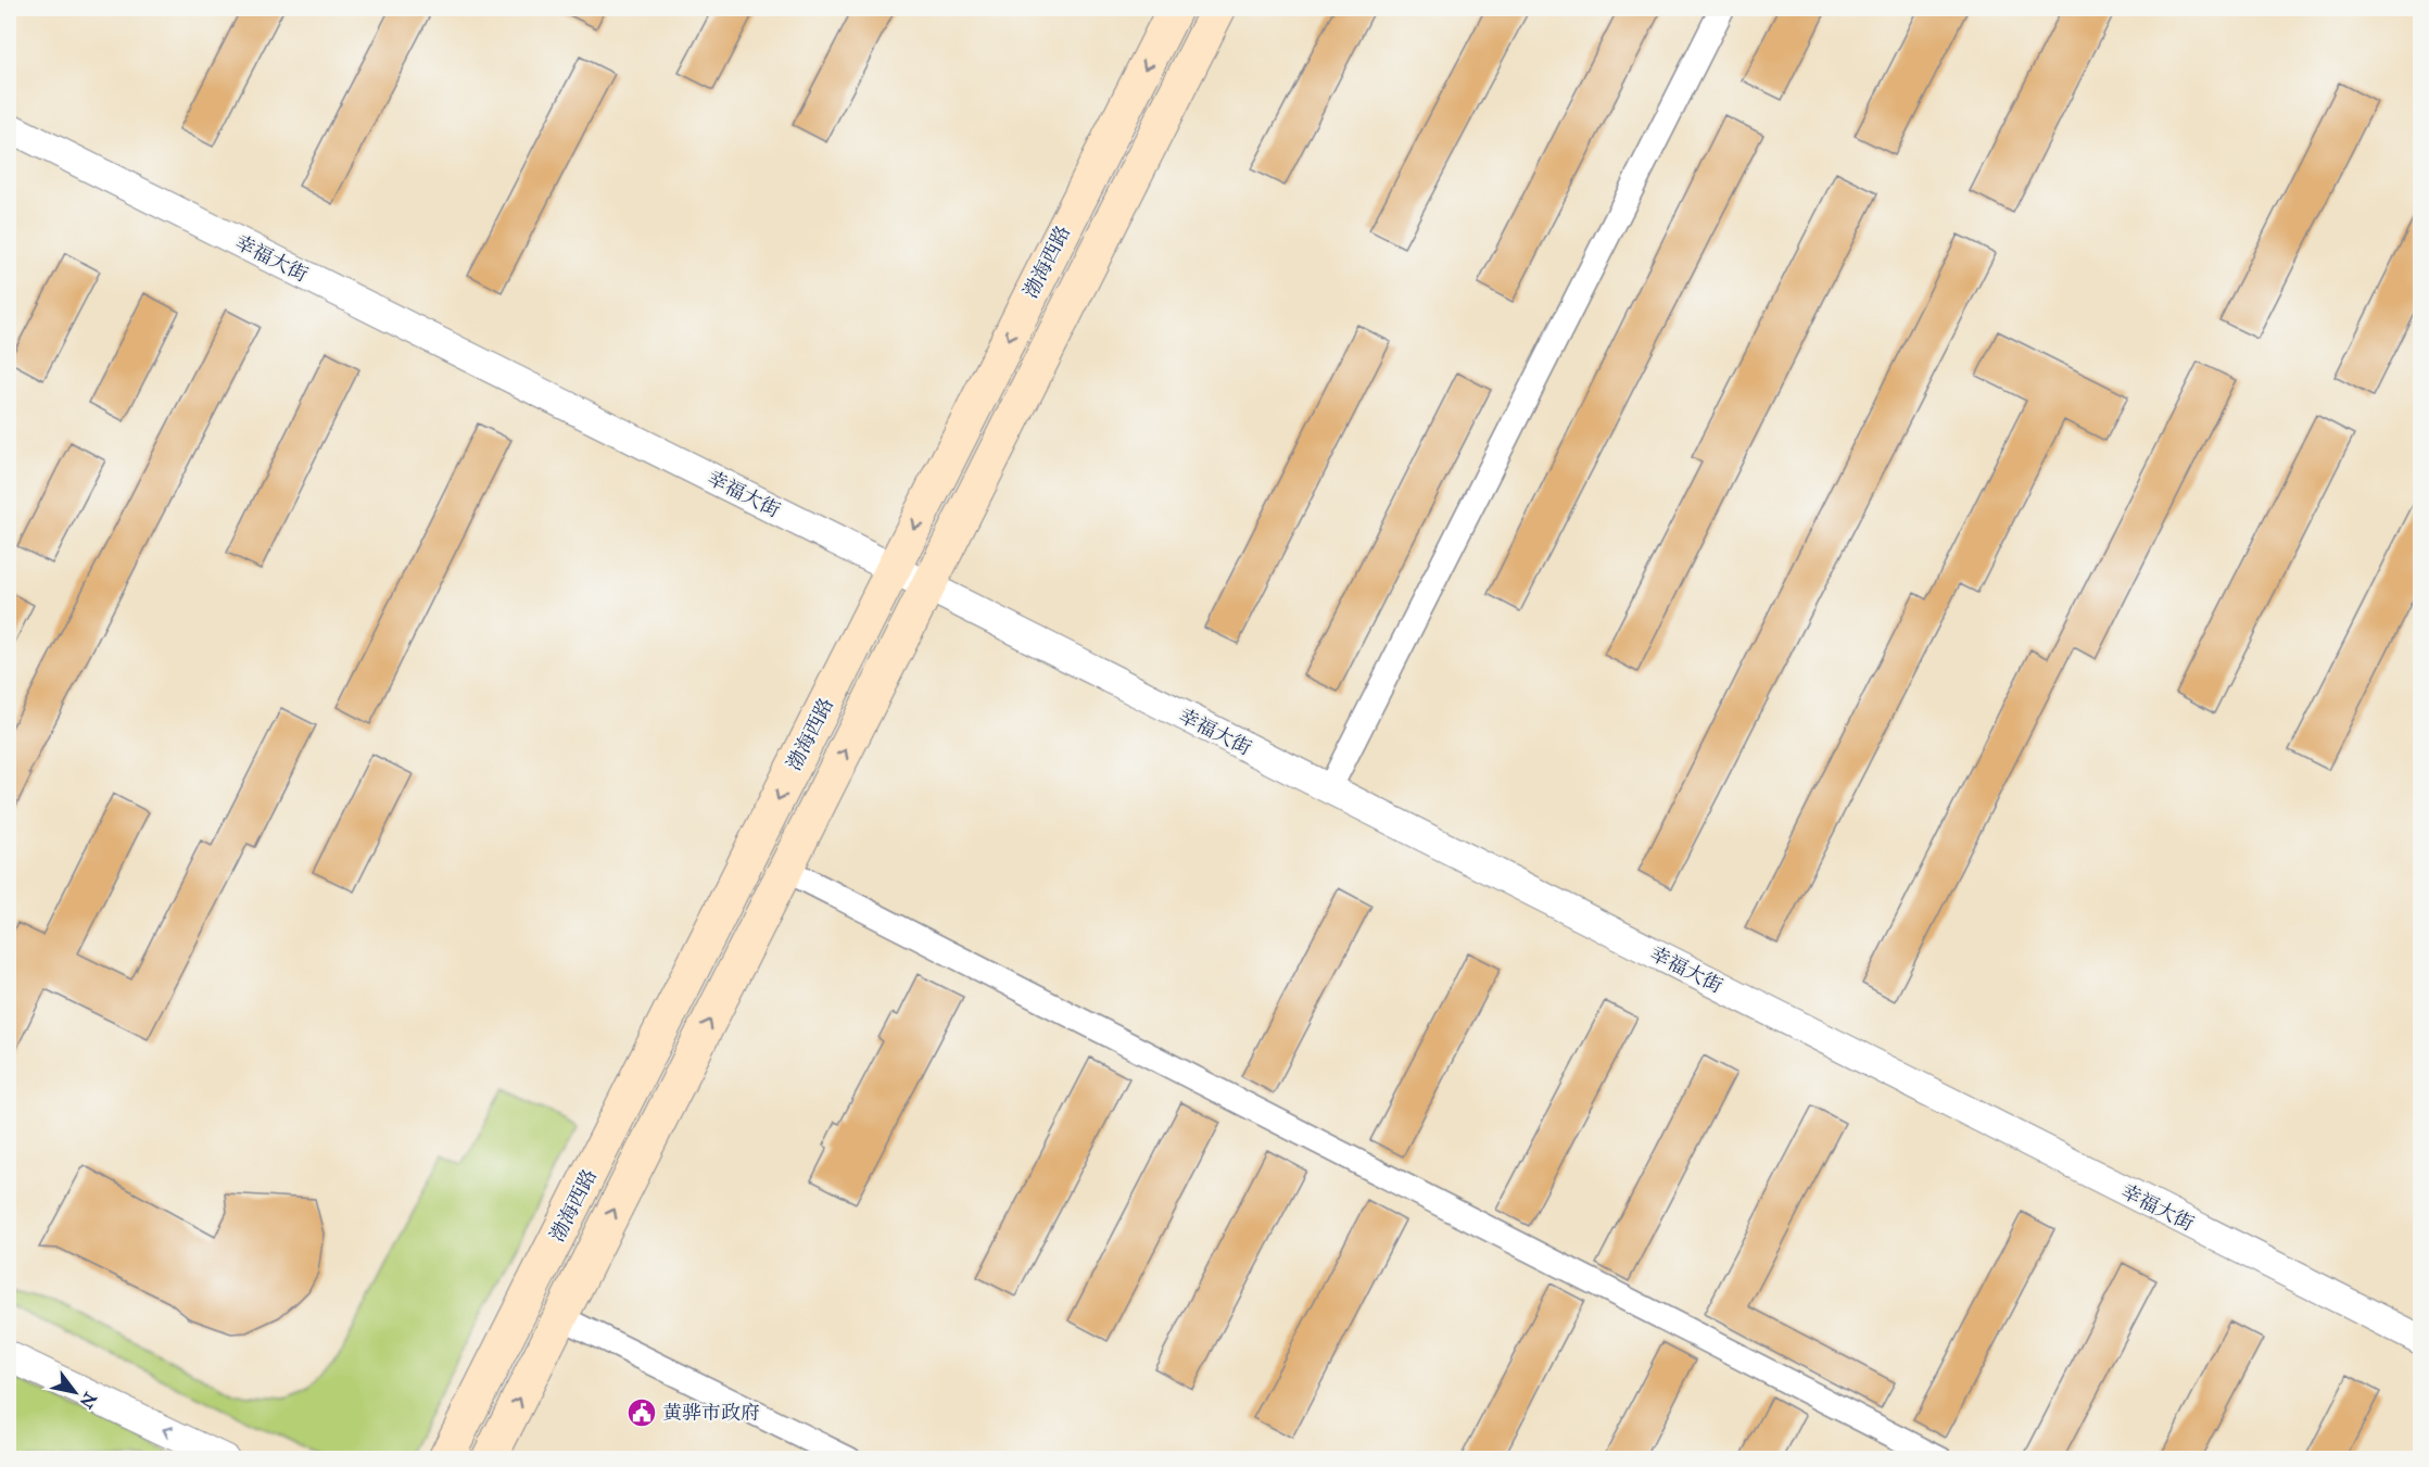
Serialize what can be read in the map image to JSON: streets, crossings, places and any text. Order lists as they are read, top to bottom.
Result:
{
  "streets": {
    "main road": ["渤海西路"],
    "street": ["幸福大街"]
  },
  "crossings": [
    ["幸福大街", "渤海西路"]
  ],
  "places": {
    "public building": ["黄骅市政府"]
  },
  "north": "bottom right"
}
